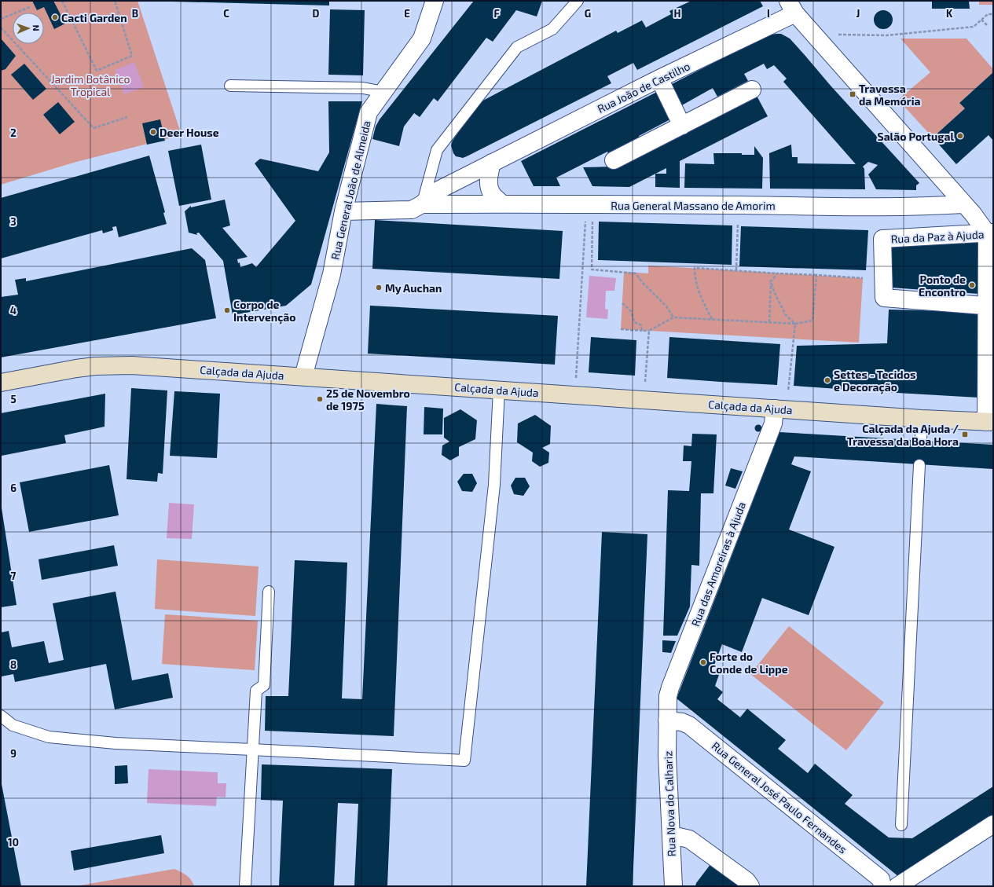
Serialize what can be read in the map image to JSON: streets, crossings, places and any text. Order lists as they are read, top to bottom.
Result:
{
  "streets": {
    "street": [
      "Rua João de Castilho",
      "Rua General João de Almeida",
      "Rua General Massano de Amorim",
      "Rua da Paz à Ajuda",
      "Calçada da Ajuda",
      "Rua das Amoreiras à Ajuda",
      "Rua General José Paulo Fernandes",
      "Rua Nova do Calhariz"
    ]
  },
  "crossings": [
    ["Rua João de Castilho", "Rua General João de Almeida"],
    ["Rua João de Castilho", "Rua General Massano de Amorim"],
    ["Rua General João de Almeida", "Calçada da Ajuda"],
    ["Calçada da Ajuda", "Rua das Amoreiras à Ajuda"],
    ["Rua das Amoreiras à Ajuda", "Rua General José Paulo Fernandes"],
    ["Rua das Amoreiras à Ajuda", "Rua Nova do Calhariz"],
    ["Rua General José Paulo Fernandes", "Rua Nova do Calhariz"]
  ],
  "parks": ["Jardim Botânico Tropical"],
  "places": {
    "other": [
      "Cacti Garden",
      "Deer House",
      "Salão Portugal",
      "Ponto de Encontro",
      "My Auchan",
      "Corpo de Intervenção",
      "Settes - Tecidos e Decoração",
      "25 de Novembro de 1975",
      "Forte do Conde de Lippe"
    ],
    "transit": ["Travessa da Memória", "Calçada da Ajuda / Travessa da Boa Hora"]
  },
  "north": "right",
  "grid": {
    "columns": [
      "B",
      "C",
      "D",
      "E",
      "F",
      "G",
      "H",
      "I",
      "J",
      "K"
    ],
    "rows": [
      "2",
      "3",
      "4",
      "5",
      "6",
      "7",
      "8",
      "9",
      "10"
    ]
  }
}
